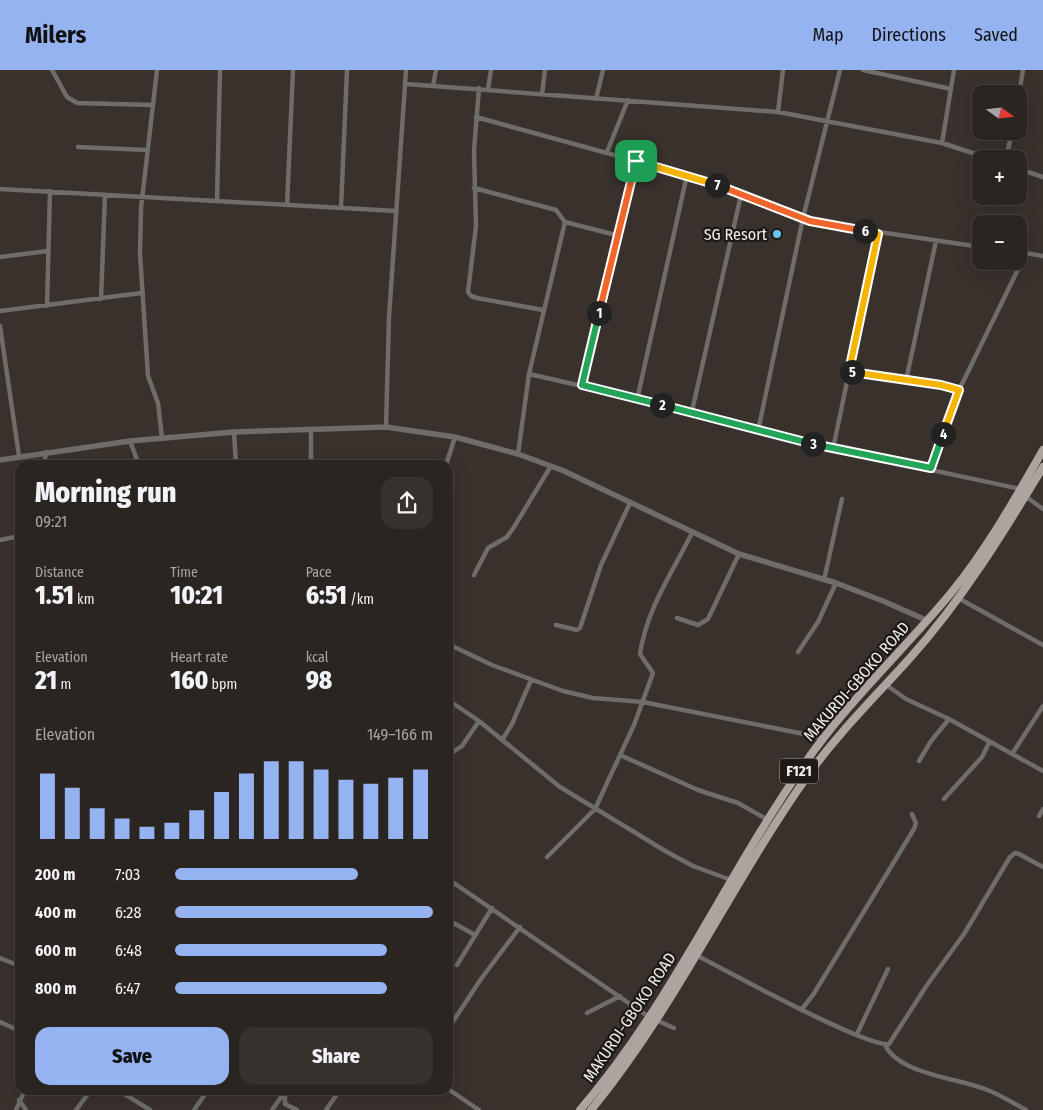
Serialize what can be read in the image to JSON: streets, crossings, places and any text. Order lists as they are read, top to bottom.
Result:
{
  "streets": {
    "main road": ["MAKURDI-GBOKO ROAD", "F121"]
  },
  "crossings": [
    ["MAKURDI-GBOKO ROAD", "F121"]
  ],
  "places": ["SG Resort"],
  "north": "right",
  "page": {
    "header": "Milers",
    "nav": ["Map", "Directions", "Saved"],
    "map_buttons": ["+", "−"],
    "pins": [
      "7",
      "6",
      "1",
      "5",
      "2",
      "4",
      "3"
    ],
    "heading": ["Morning run", "09:21"],
    "stats": [
      ["Distance", "1.51 km"],
      ["Time", "10:21"],
      ["Pace", "6:51 /km"],
      ["Elevation", "21 m"],
      ["Heart rate", "160 bpm"],
      ["kcal", "98"]
    ],
    "chart": ["Elevation", "149–166 m"],
    "list": [
      {
        "name": "200 m",
        "note": "7:03"
      },
      {
        "name": "400 m",
        "note": "6:28"
      },
      {
        "name": "600 m",
        "note": "6:48"
      },
      {
        "name": "800 m",
        "note": "6:47"
      }
    ],
    "buttons": ["Save", "Share"]
  }
}
